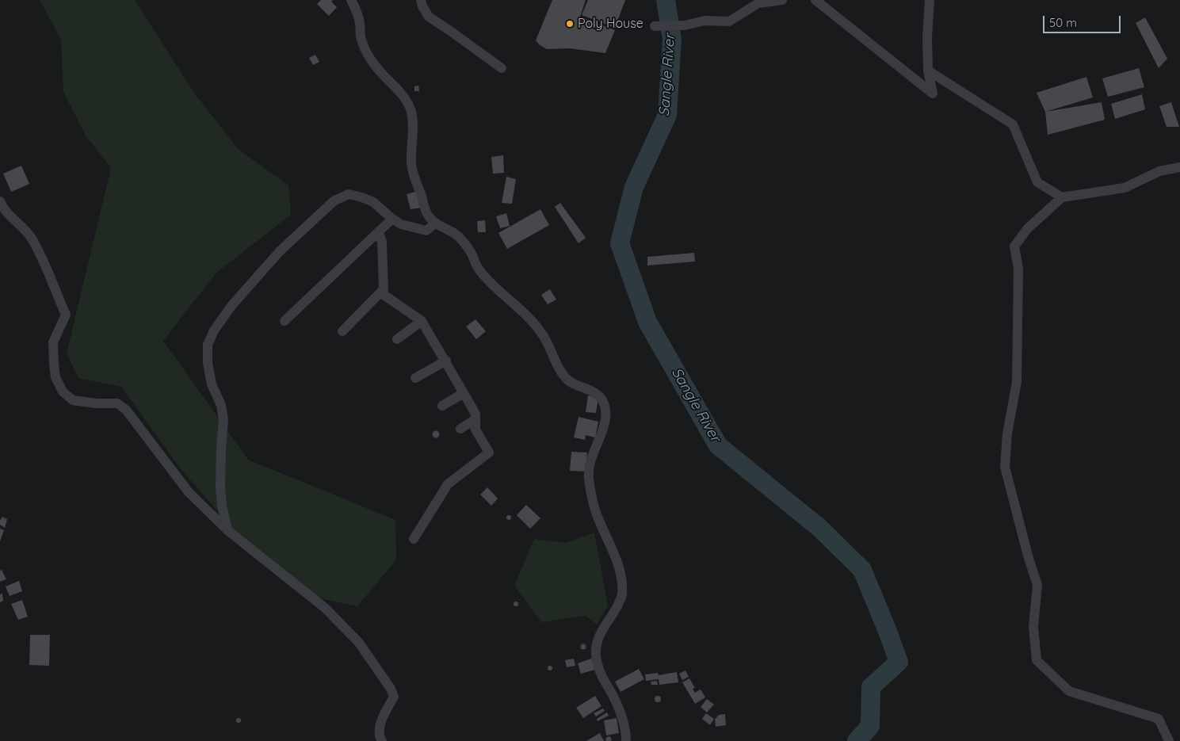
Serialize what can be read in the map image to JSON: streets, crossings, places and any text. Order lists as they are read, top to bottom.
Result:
{
  "water": ["Sangle River"],
  "places": ["Poly House"],
  "scale_bar": "50 m"
}
